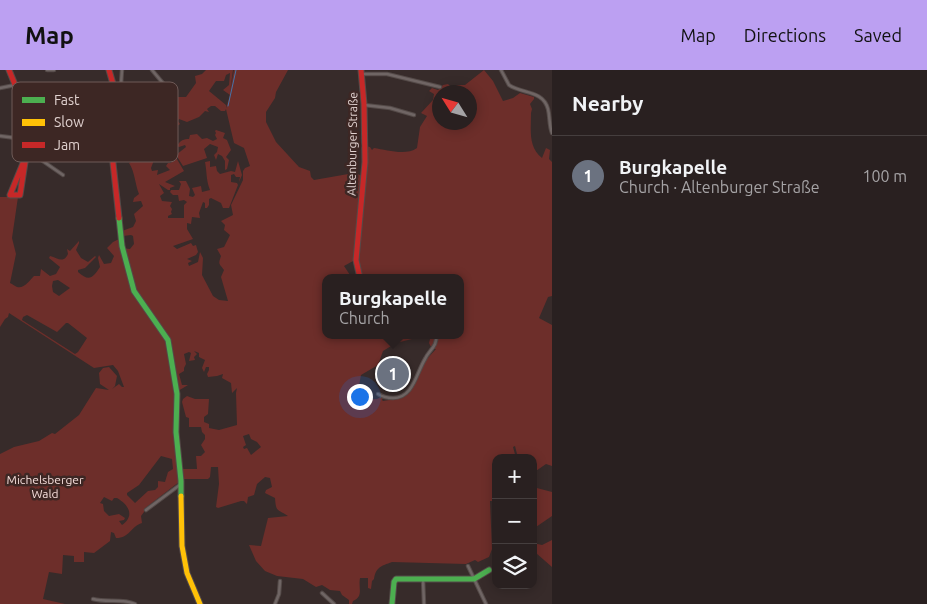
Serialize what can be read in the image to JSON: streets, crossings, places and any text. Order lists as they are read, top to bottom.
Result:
{
  "streets": {
    "street": ["Altenburger Straße"]
  },
  "parks": ["Michelsberger Wald"],
  "legend": ["Fast", "Slow", "Jam"],
  "north": "top left",
  "page": {
    "header": "Map",
    "nav": ["Map", "Directions", "Saved"],
    "heading": "Nearby",
    "list": [
      {
        "mark": "1",
        "name": "Burgkapelle",
        "note": "Church · Altenburger Straße",
        "value": "100 m"
      }
    ],
    "popup": ["Burgkapelle", "Church"],
    "pins": "1",
    "map_buttons": ["+", "−"]
  }
}
